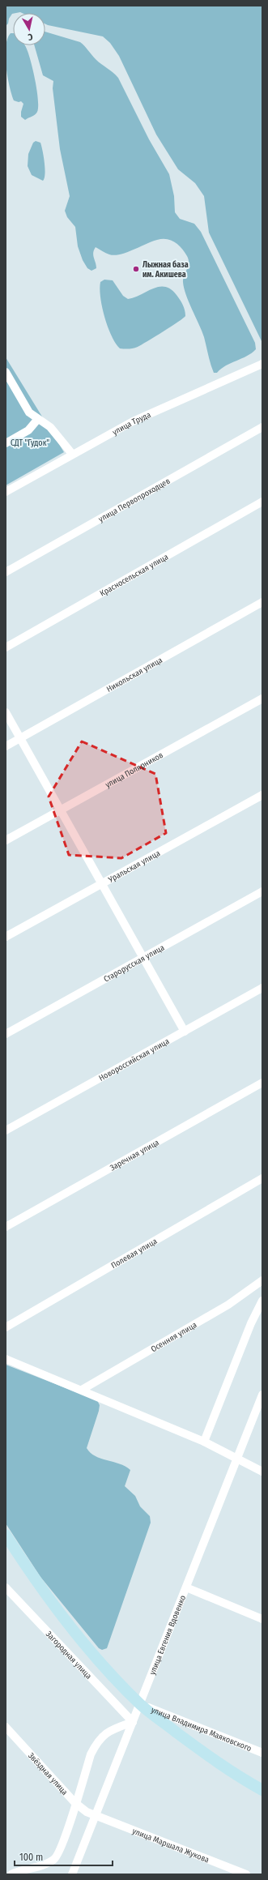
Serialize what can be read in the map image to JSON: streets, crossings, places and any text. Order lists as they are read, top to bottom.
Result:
{
  "streets": {
    "street": [
      "улица Труда",
      "улица Первопроходцев",
      "Красносельская улица",
      "Никольская улица",
      "улица Полярников",
      "Уральская улица",
      "Старорусская улица",
      "Новороссийская улица",
      "Заречная улица",
      "Полевая улица",
      "Осенняя улица",
      "улица Евгения Вдовенко",
      "Загородная улица",
      "улица Владимира Маяковского",
      "Звёздная улица",
      "улица Маршала Жукова"
    ]
  },
  "crossings": [
    ["улица Евгения Вдовенко", "Загородная улица"],
    ["улица Евгения Вдовенко", "улица Владимира Маяковского"],
    ["улица Евгения Вдовенко", "Звёздная улица"],
    ["улица Евгения Вдовенко", "улица Маршала Жукова"],
    ["Звёздная улица", "улица Маршала Жукова"]
  ],
  "parks": ["СДТ \"Гудок\""],
  "places": ["Лыжная база им. Акишева"],
  "scale_bar": "100 m",
  "north": "bottom"
}
